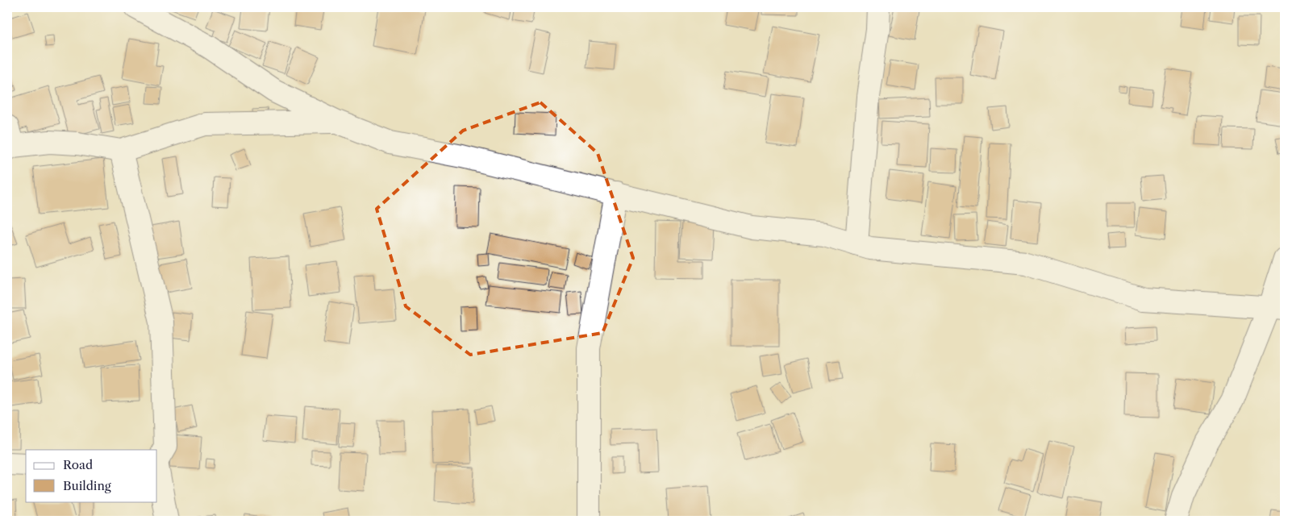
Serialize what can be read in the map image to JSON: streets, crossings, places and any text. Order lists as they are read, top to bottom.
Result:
{
  "legend": ["Road", "Building"]
}
